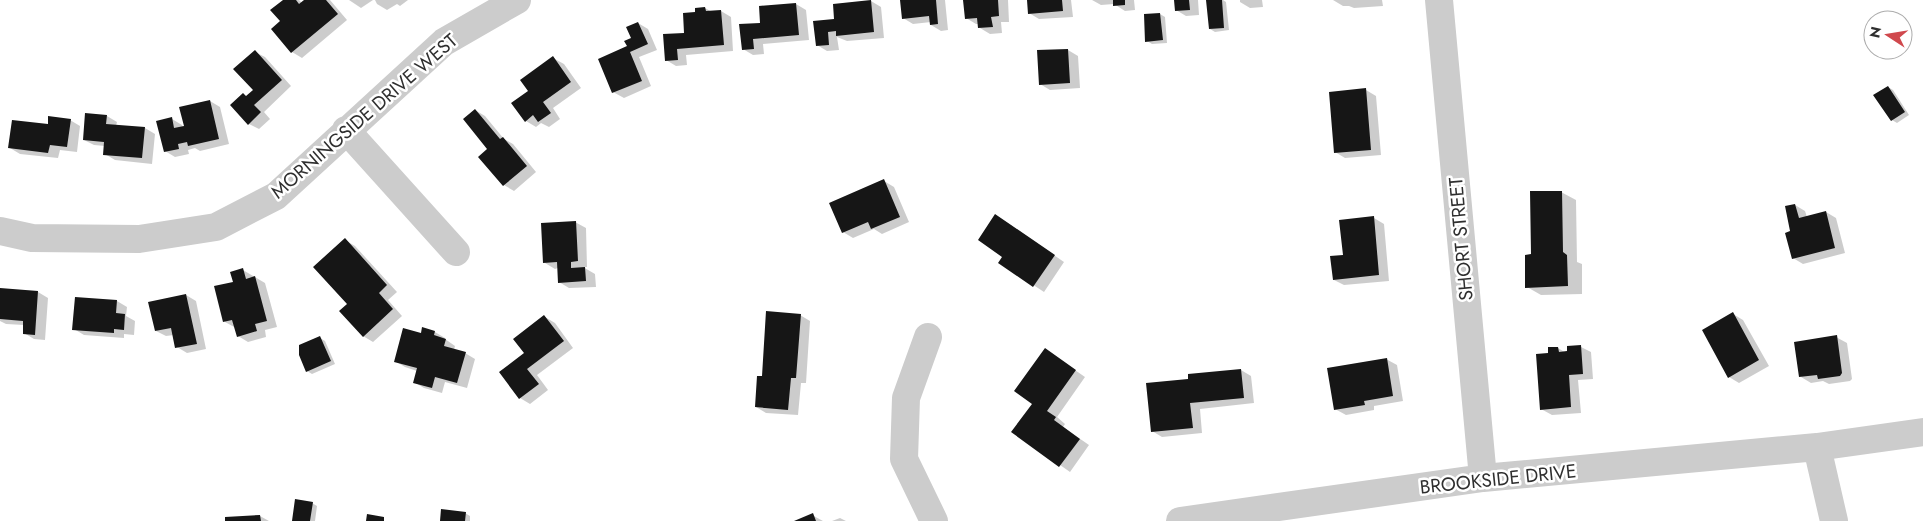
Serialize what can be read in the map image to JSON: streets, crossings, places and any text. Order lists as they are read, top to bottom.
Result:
{
  "streets": {
    "street": ["MORNINGSIDE DRIVE WEST", "SHORT STREET", "BROOKSIDE DRIVE"]
  },
  "crossings": [
    ["SHORT STREET", "BROOKSIDE DRIVE"]
  ],
  "north": "left"
}
